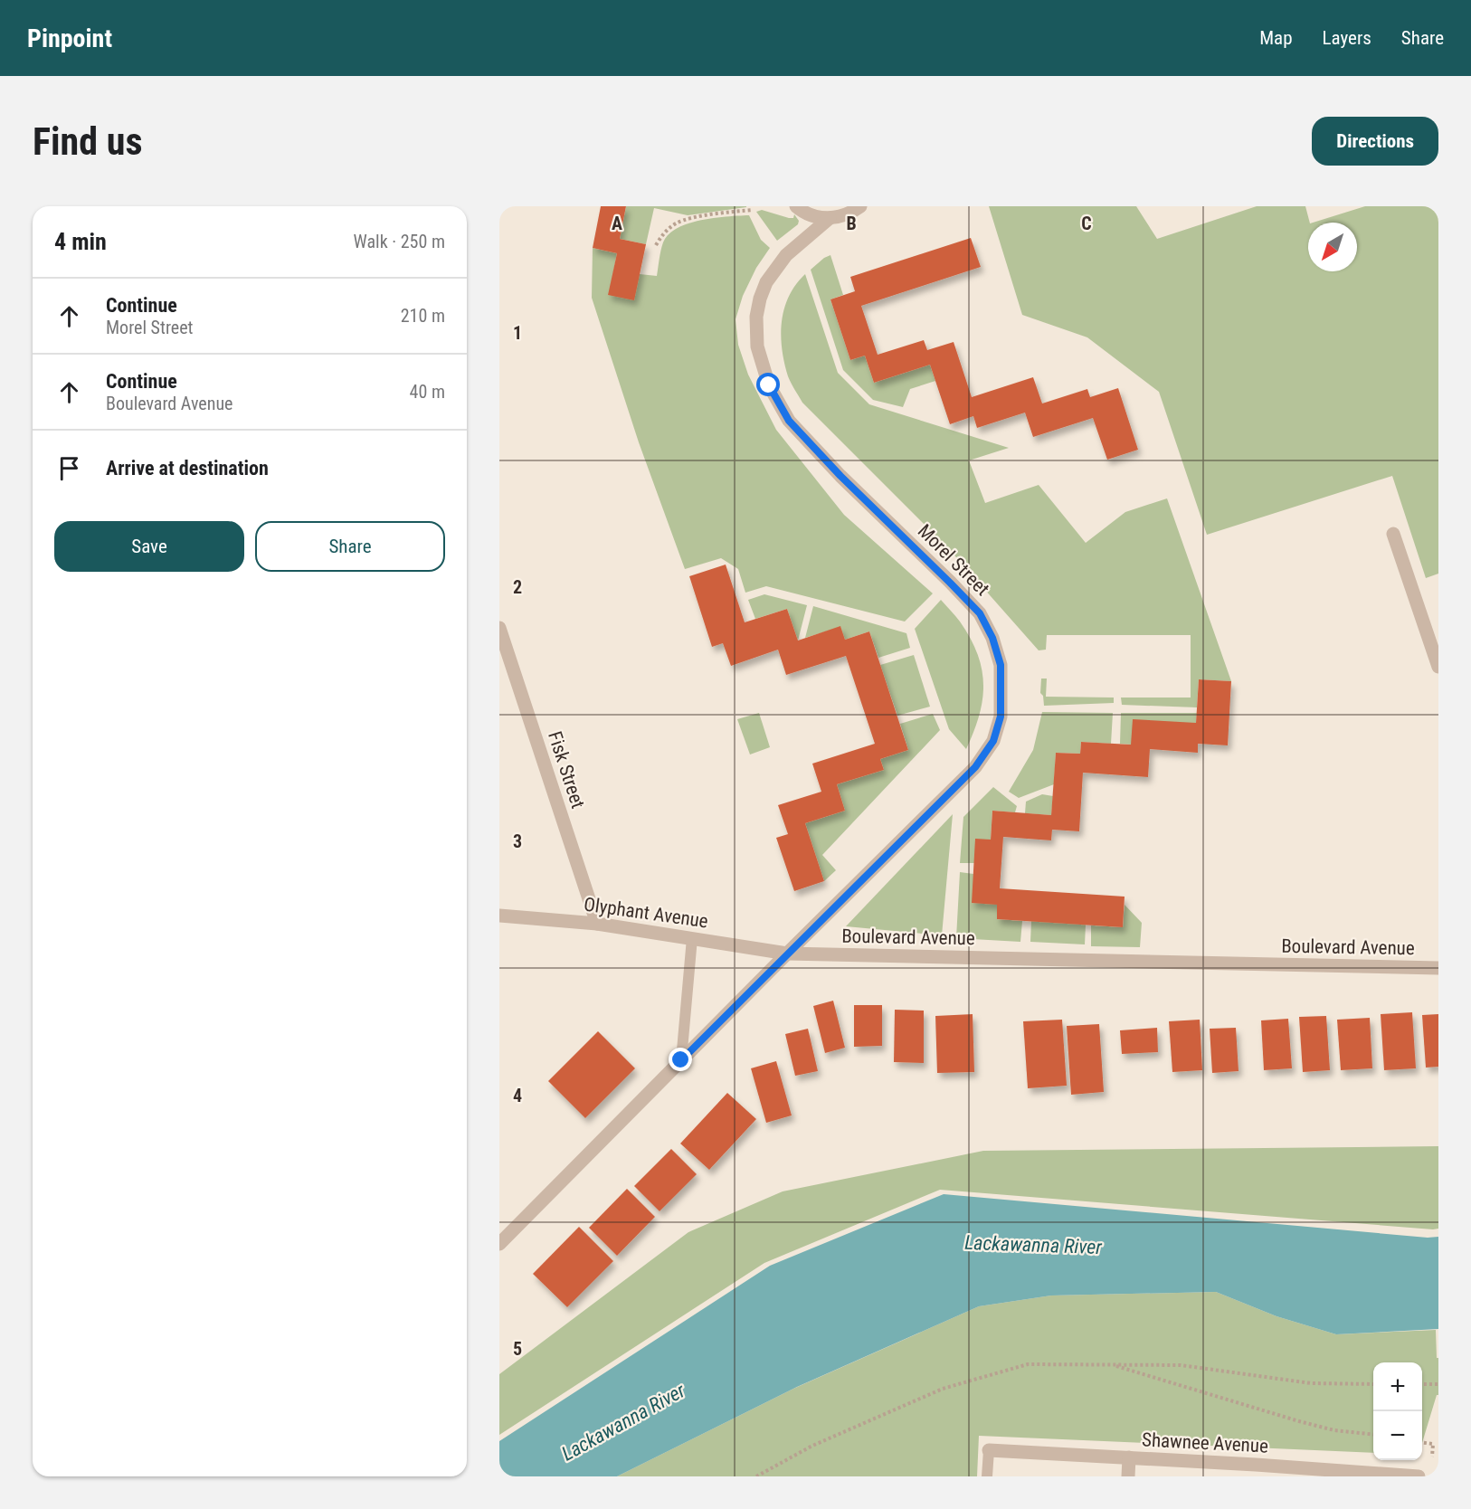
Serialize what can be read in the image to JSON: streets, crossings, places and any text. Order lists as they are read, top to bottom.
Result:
{
  "streets": {
    "street": [
      "Morel Street",
      "Fisk Street",
      "Olyphant Avenue",
      "Boulevard Avenue",
      "Shawnee Avenue"
    ]
  },
  "crossings": [
    ["Morel Street", "Olyphant Avenue"],
    ["Morel Street", "Boulevard Avenue"],
    ["Fisk Street", "Olyphant Avenue"],
    ["Olyphant Avenue", "Boulevard Avenue"]
  ],
  "water": ["Lackawanna River"],
  "north": "bottom left",
  "page": {
    "header": "Pinpoint",
    "nav": ["Map", "Layers", "Share"],
    "buttons": [
      "Directions",
      ["Save", "Share"]
    ],
    "title": "Find us",
    "heading": ["4 min", "Walk · 250 m"],
    "list": [
      ["Continue", "Morel Street", "210 m"],
      ["Continue", "Boulevard Avenue", "40 m"],
      "Arrive at destination"
    ],
    "map_buttons": ["+", "−"]
  },
  "grid": {
    "columns": ["A", "B", "C"],
    "rows": [
      "1",
      "2",
      "3",
      "4",
      "5"
    ]
  }
}
